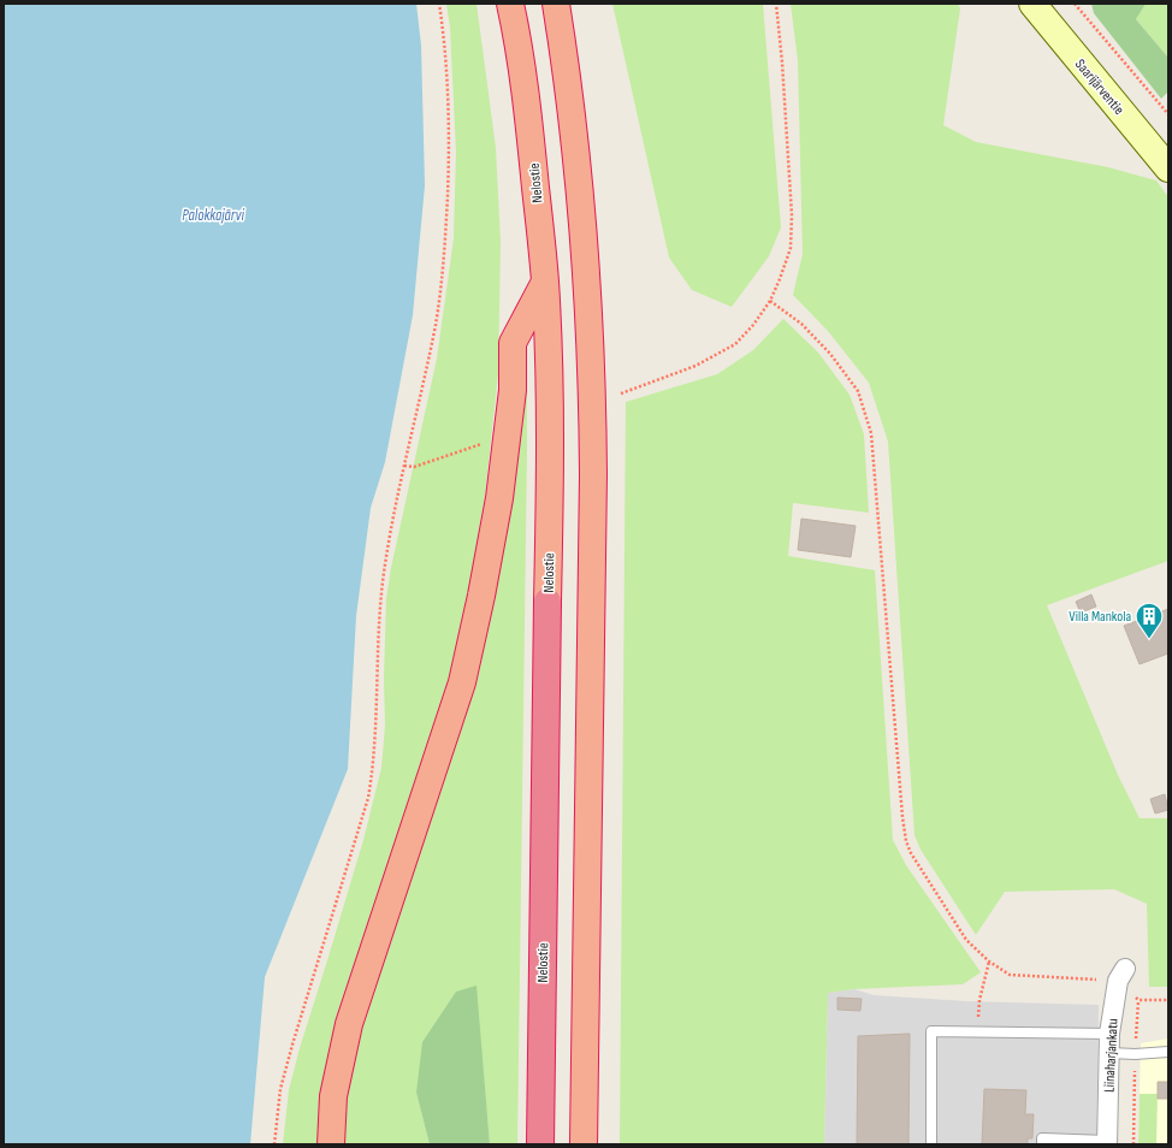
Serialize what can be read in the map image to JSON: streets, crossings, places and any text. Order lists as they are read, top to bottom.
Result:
{
  "streets": {
    "highway": ["Nelostie"],
    "main road": ["Saarijärventie"],
    "street": ["Liinaharjankatu"]
  },
  "water": ["Palokkajärvi"],
  "places": {
    "building": ["Villa Mankola"]
  }
}
